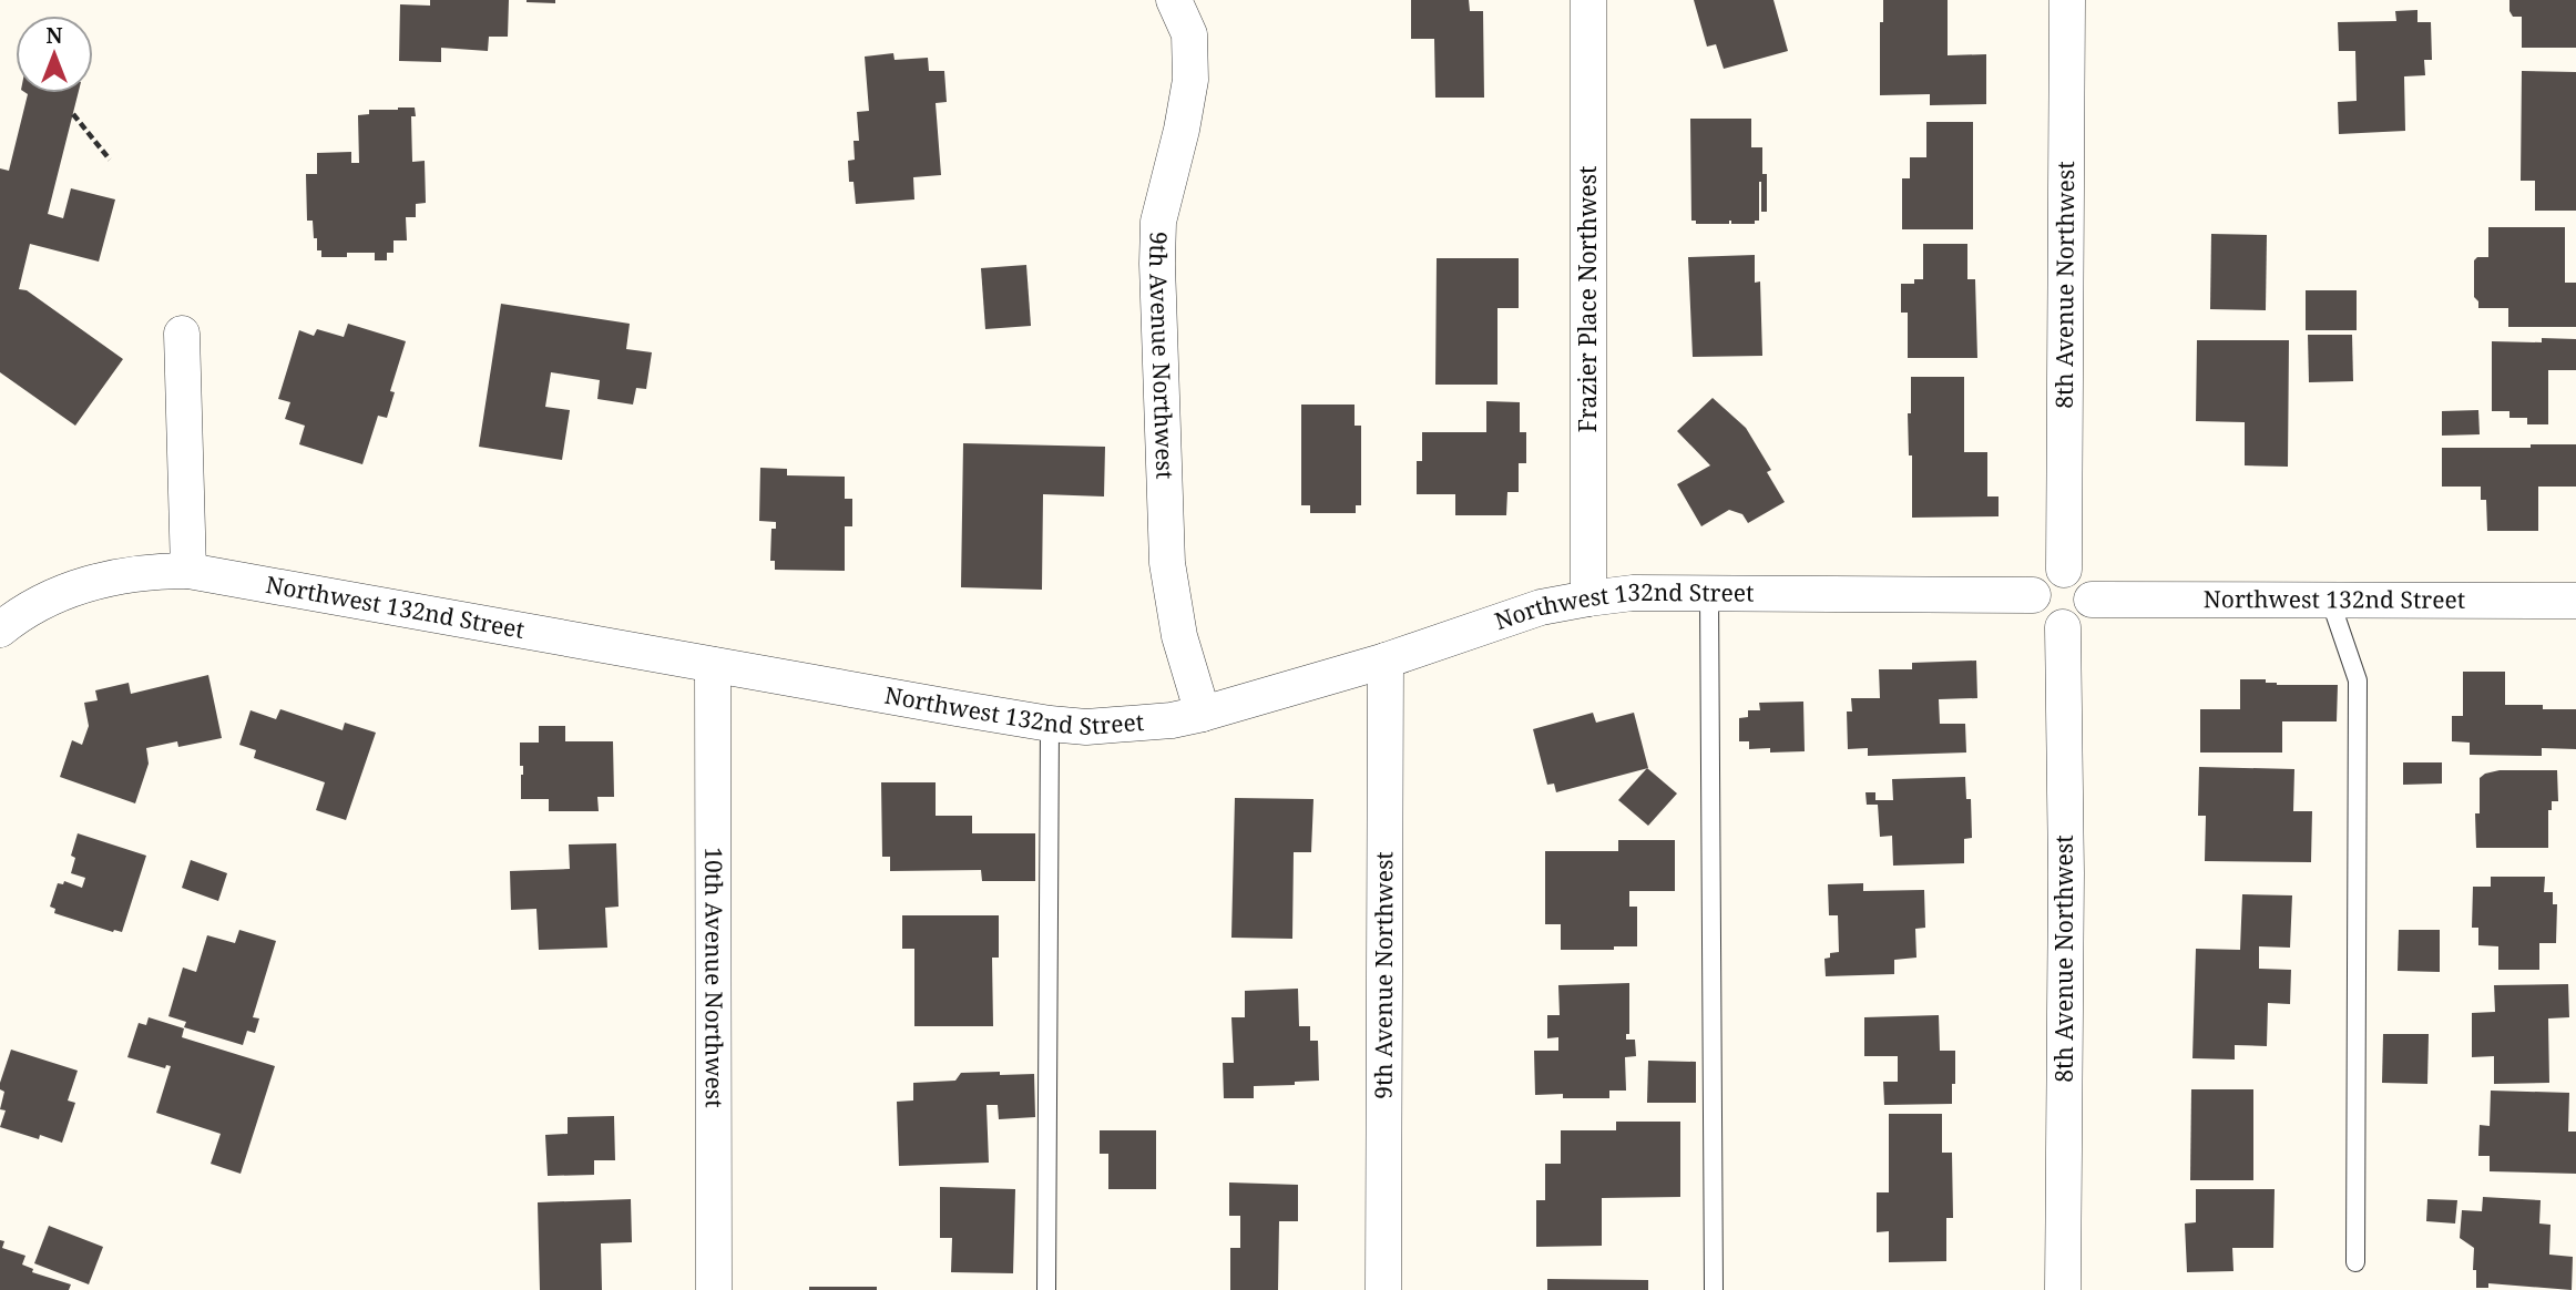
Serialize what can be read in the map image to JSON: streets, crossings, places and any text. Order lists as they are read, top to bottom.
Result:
{
  "streets": {
    "street": [
      "8th Avenue Northwest",
      "Frazier Place Northwest",
      "9th Avenue Northwest",
      "Northwest 132nd Street",
      "10th Avenue Northwest"
    ]
  },
  "crossings": [
    ["8th Avenue Northwest", "Northwest 132nd Street"],
    ["Frazier Place Northwest", "Northwest 132nd Street"],
    ["9th Avenue Northwest", "Northwest 132nd Street"],
    ["Northwest 132nd Street", "10th Avenue Northwest"]
  ],
  "north": "top"
}
